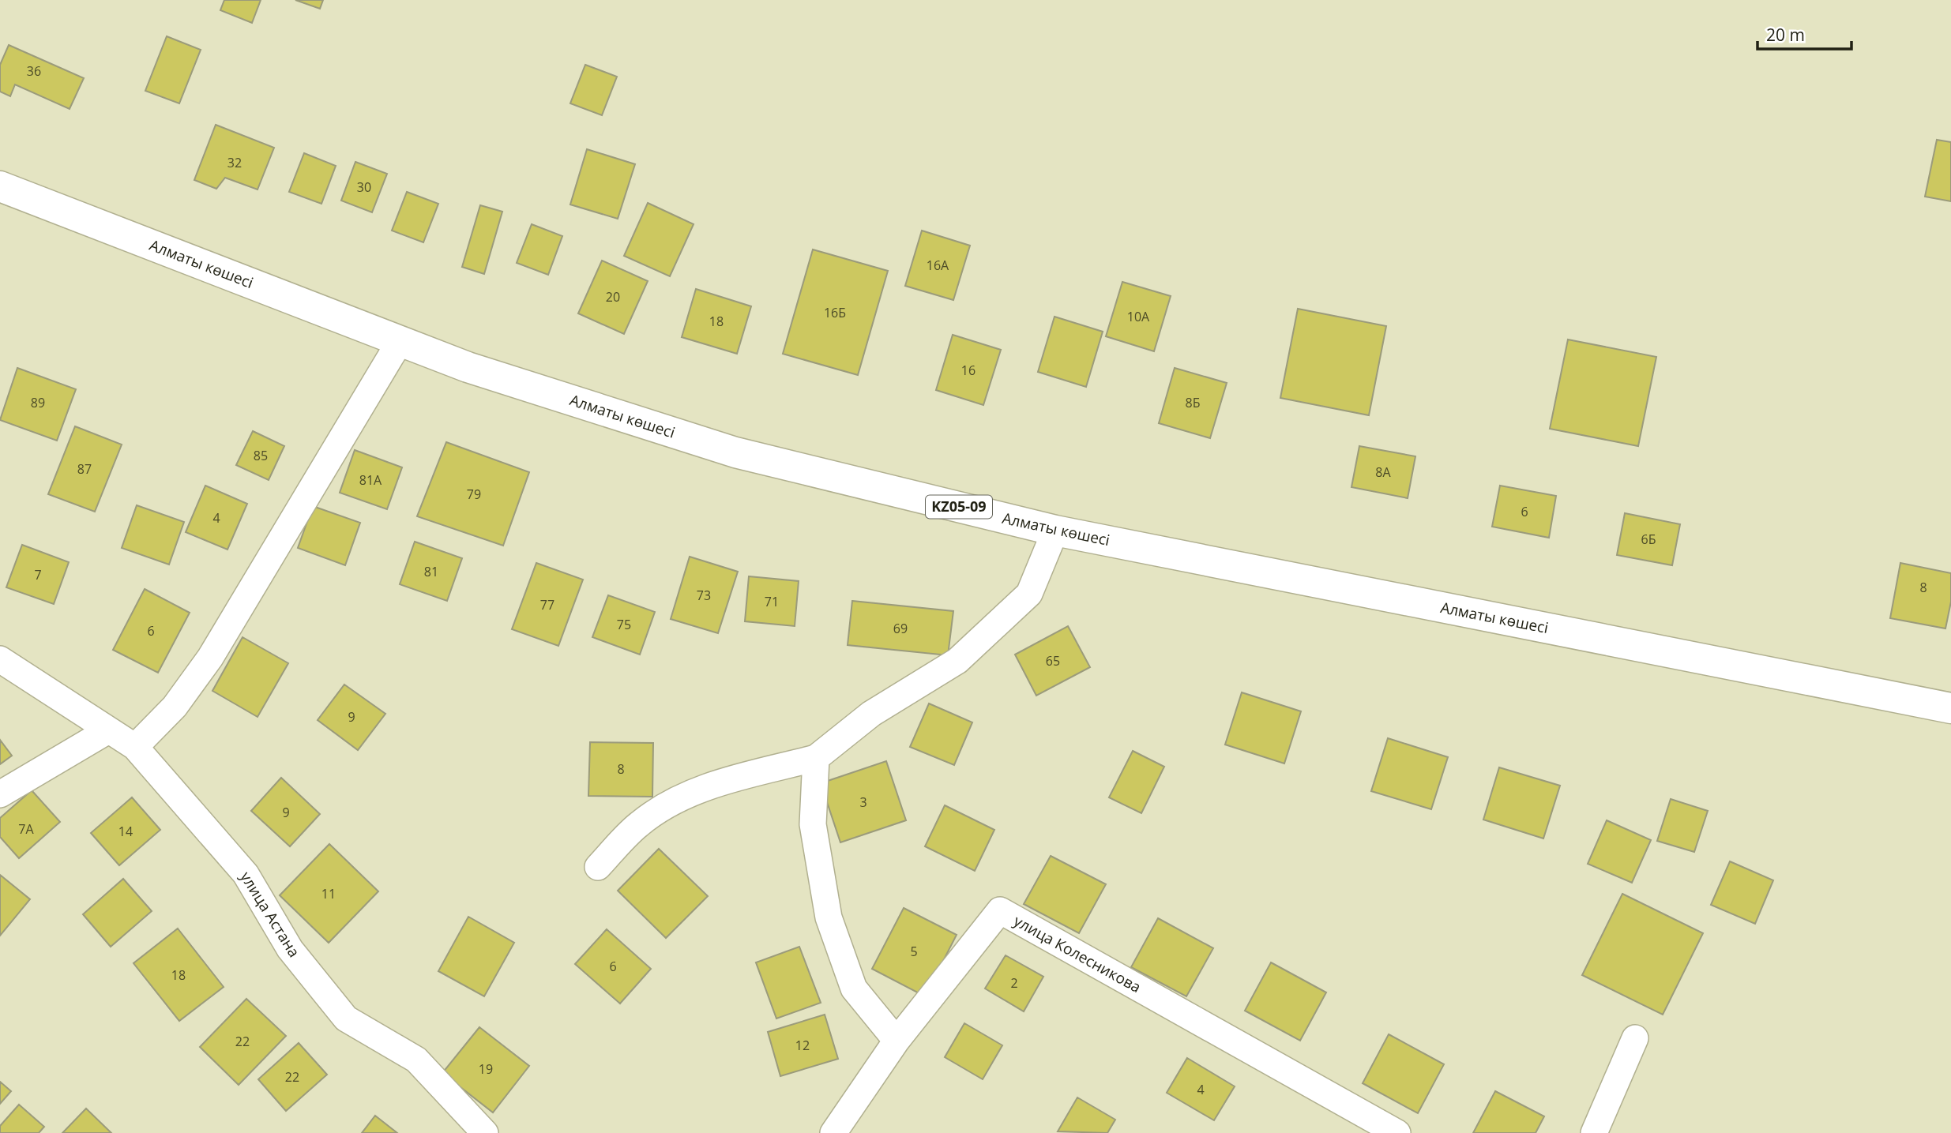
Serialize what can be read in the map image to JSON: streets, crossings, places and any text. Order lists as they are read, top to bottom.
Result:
{
  "streets": {
    "main road": ["Алматы көшесі", "KZ05-09"],
    "street": ["улица Астана", "улица Колесникова"]
  },
  "house_numbers": [
    "36",
    "32",
    "30",
    "16А",
    "20",
    "16Б",
    "10А",
    "18",
    "16",
    "89",
    "8Б",
    "85",
    "87",
    "8А",
    "81А",
    "79",
    "6",
    "4",
    "6Б",
    "81",
    "7",
    "8",
    "73",
    "71",
    "77",
    "75",
    "69",
    "6",
    "65",
    "9",
    "8",
    "3",
    "9",
    "7А",
    "14",
    "11",
    "5",
    "6",
    "18",
    "2",
    "22",
    "12",
    "19",
    "22",
    "4"
  ],
  "scale_bar": "20 m"
}
